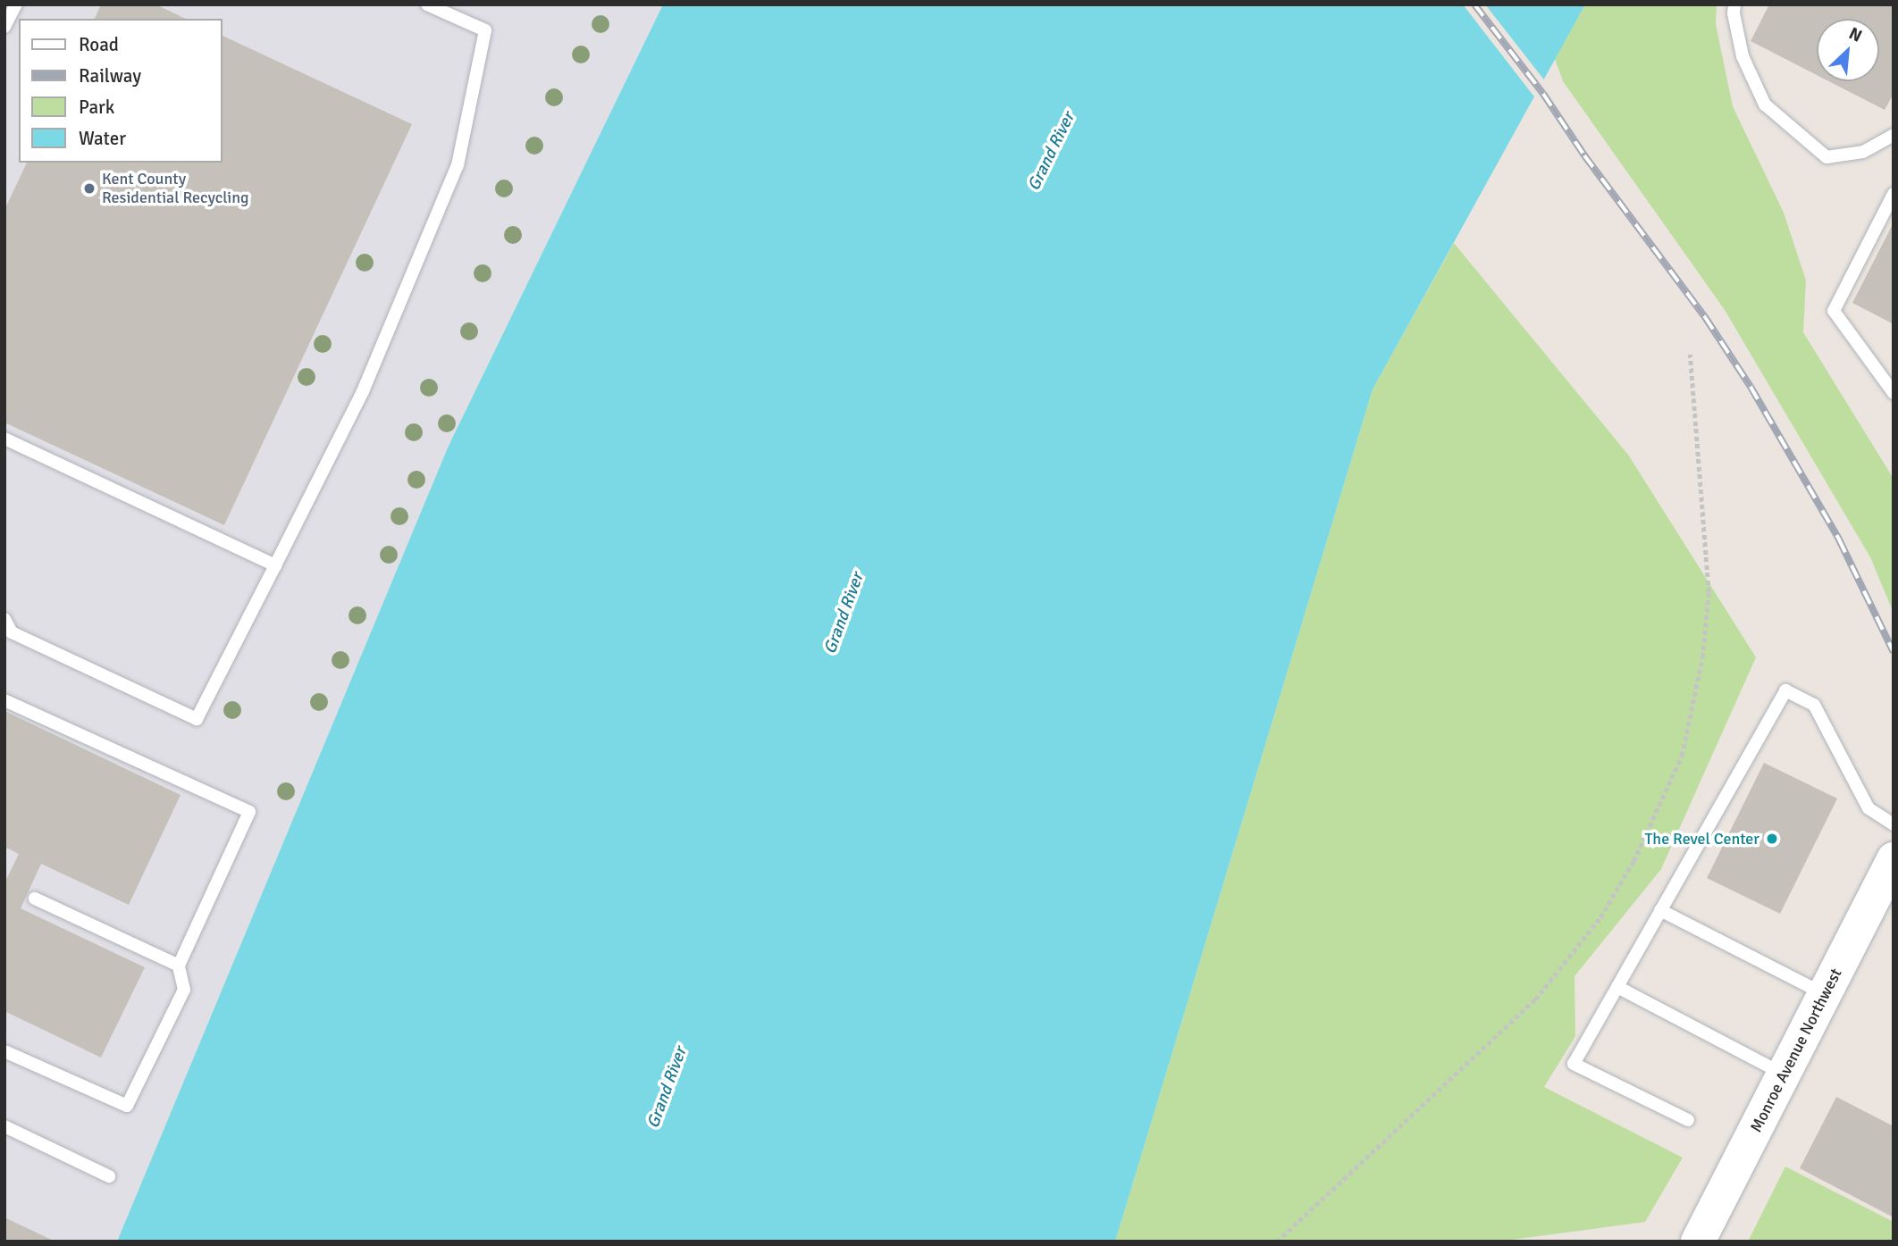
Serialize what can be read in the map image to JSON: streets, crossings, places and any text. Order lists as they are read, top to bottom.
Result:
{
  "streets": {
    "main road": ["Monroe Avenue Northwest"]
  },
  "water": ["Grand River"],
  "places": ["Kent County Residential Recycling", "The Revel Center"],
  "legend": [
    "Road",
    "Railway",
    "Park",
    "Water"
  ],
  "north": "top right"
}
